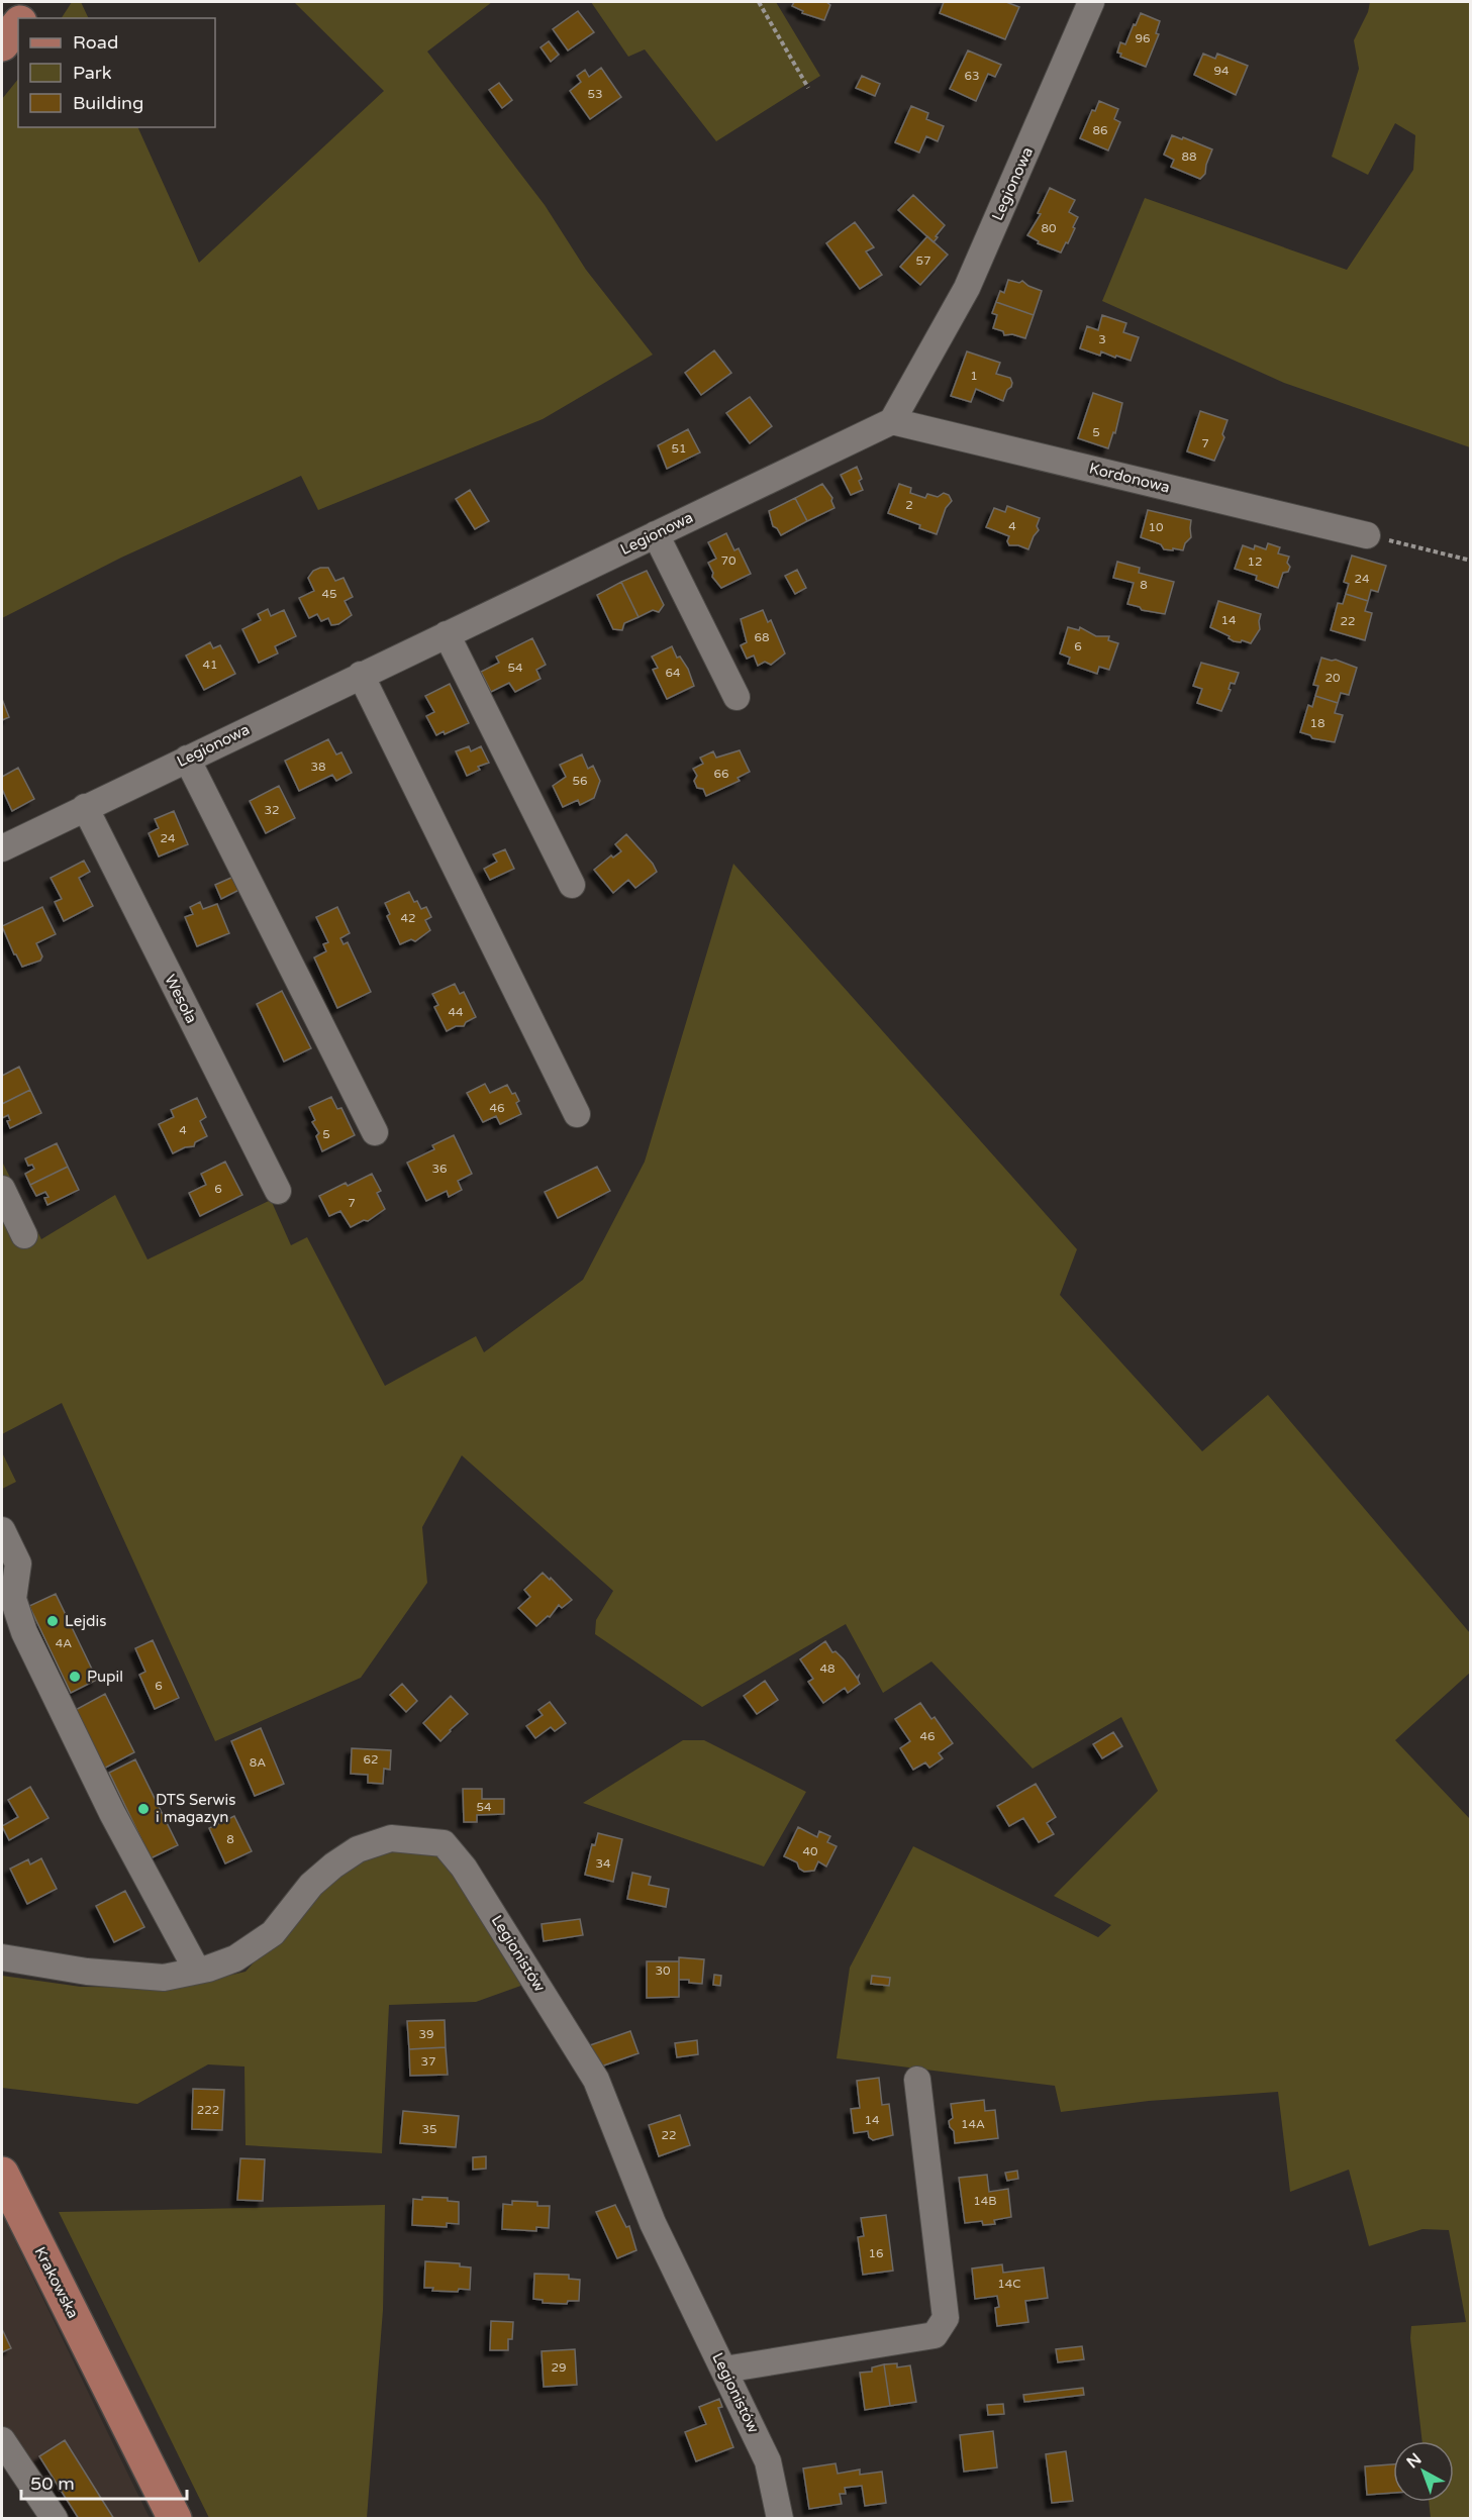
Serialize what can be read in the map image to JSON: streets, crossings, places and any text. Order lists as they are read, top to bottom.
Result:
{
  "streets": {
    "main road": ["Krakowska"],
    "street": [
      "Legionowa",
      "Kordonowa",
      "Wesoła",
      "Legionistów"
    ]
  },
  "crossings": [
    ["Legionowa", "Kordonowa"],
    ["Legionowa", "Wesoła"]
  ],
  "places": ["Lejdis", "Pupil", "DTS Serwis i magazyn"],
  "house_numbers": [
    "96",
    "94",
    "63",
    "53",
    "86",
    "88",
    "80",
    "57",
    "3",
    "1",
    "5",
    "7",
    "51",
    "2",
    "4",
    "10",
    "70",
    "12",
    "24",
    "8",
    "45",
    "14",
    "22",
    "68",
    "6",
    "41",
    "54",
    "64",
    "20",
    "18",
    "38",
    "66",
    "56",
    "32",
    "24",
    "42",
    "44",
    "46",
    "4",
    "5",
    "36",
    "6",
    "7",
    "4A",
    "48",
    "6",
    "46",
    "62",
    "8A",
    "54",
    "8",
    "40",
    "34",
    "30",
    "39",
    "37",
    "222",
    "14",
    "14A",
    "35",
    "22",
    "14B",
    "16",
    "14C",
    "29"
  ],
  "legend": ["Road", "Park", "Building"],
  "scale_bar": "50 m",
  "north": "top left"
}
